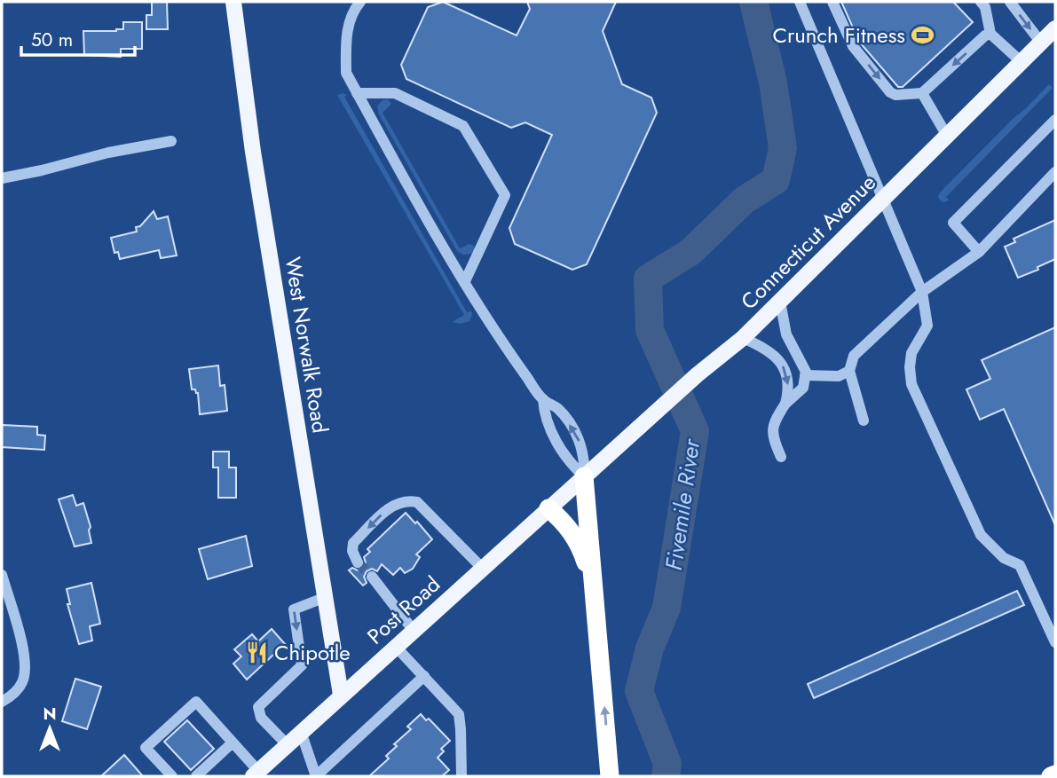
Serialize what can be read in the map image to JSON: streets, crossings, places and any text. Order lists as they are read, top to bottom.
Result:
{
  "streets": {
    "main road": ["Connecticut Avenue", "West Norwalk Road", "Post Road"]
  },
  "crossings": [
    ["Connecticut Avenue", "Post Road"],
    ["West Norwalk Road", "Post Road"]
  ],
  "water": ["Fivemile River"],
  "places": {
    "sports": ["Crunch Fitness"],
    "restaurant": ["Chipotle"]
  },
  "scale_bar": "50 m",
  "north": "top"
}
